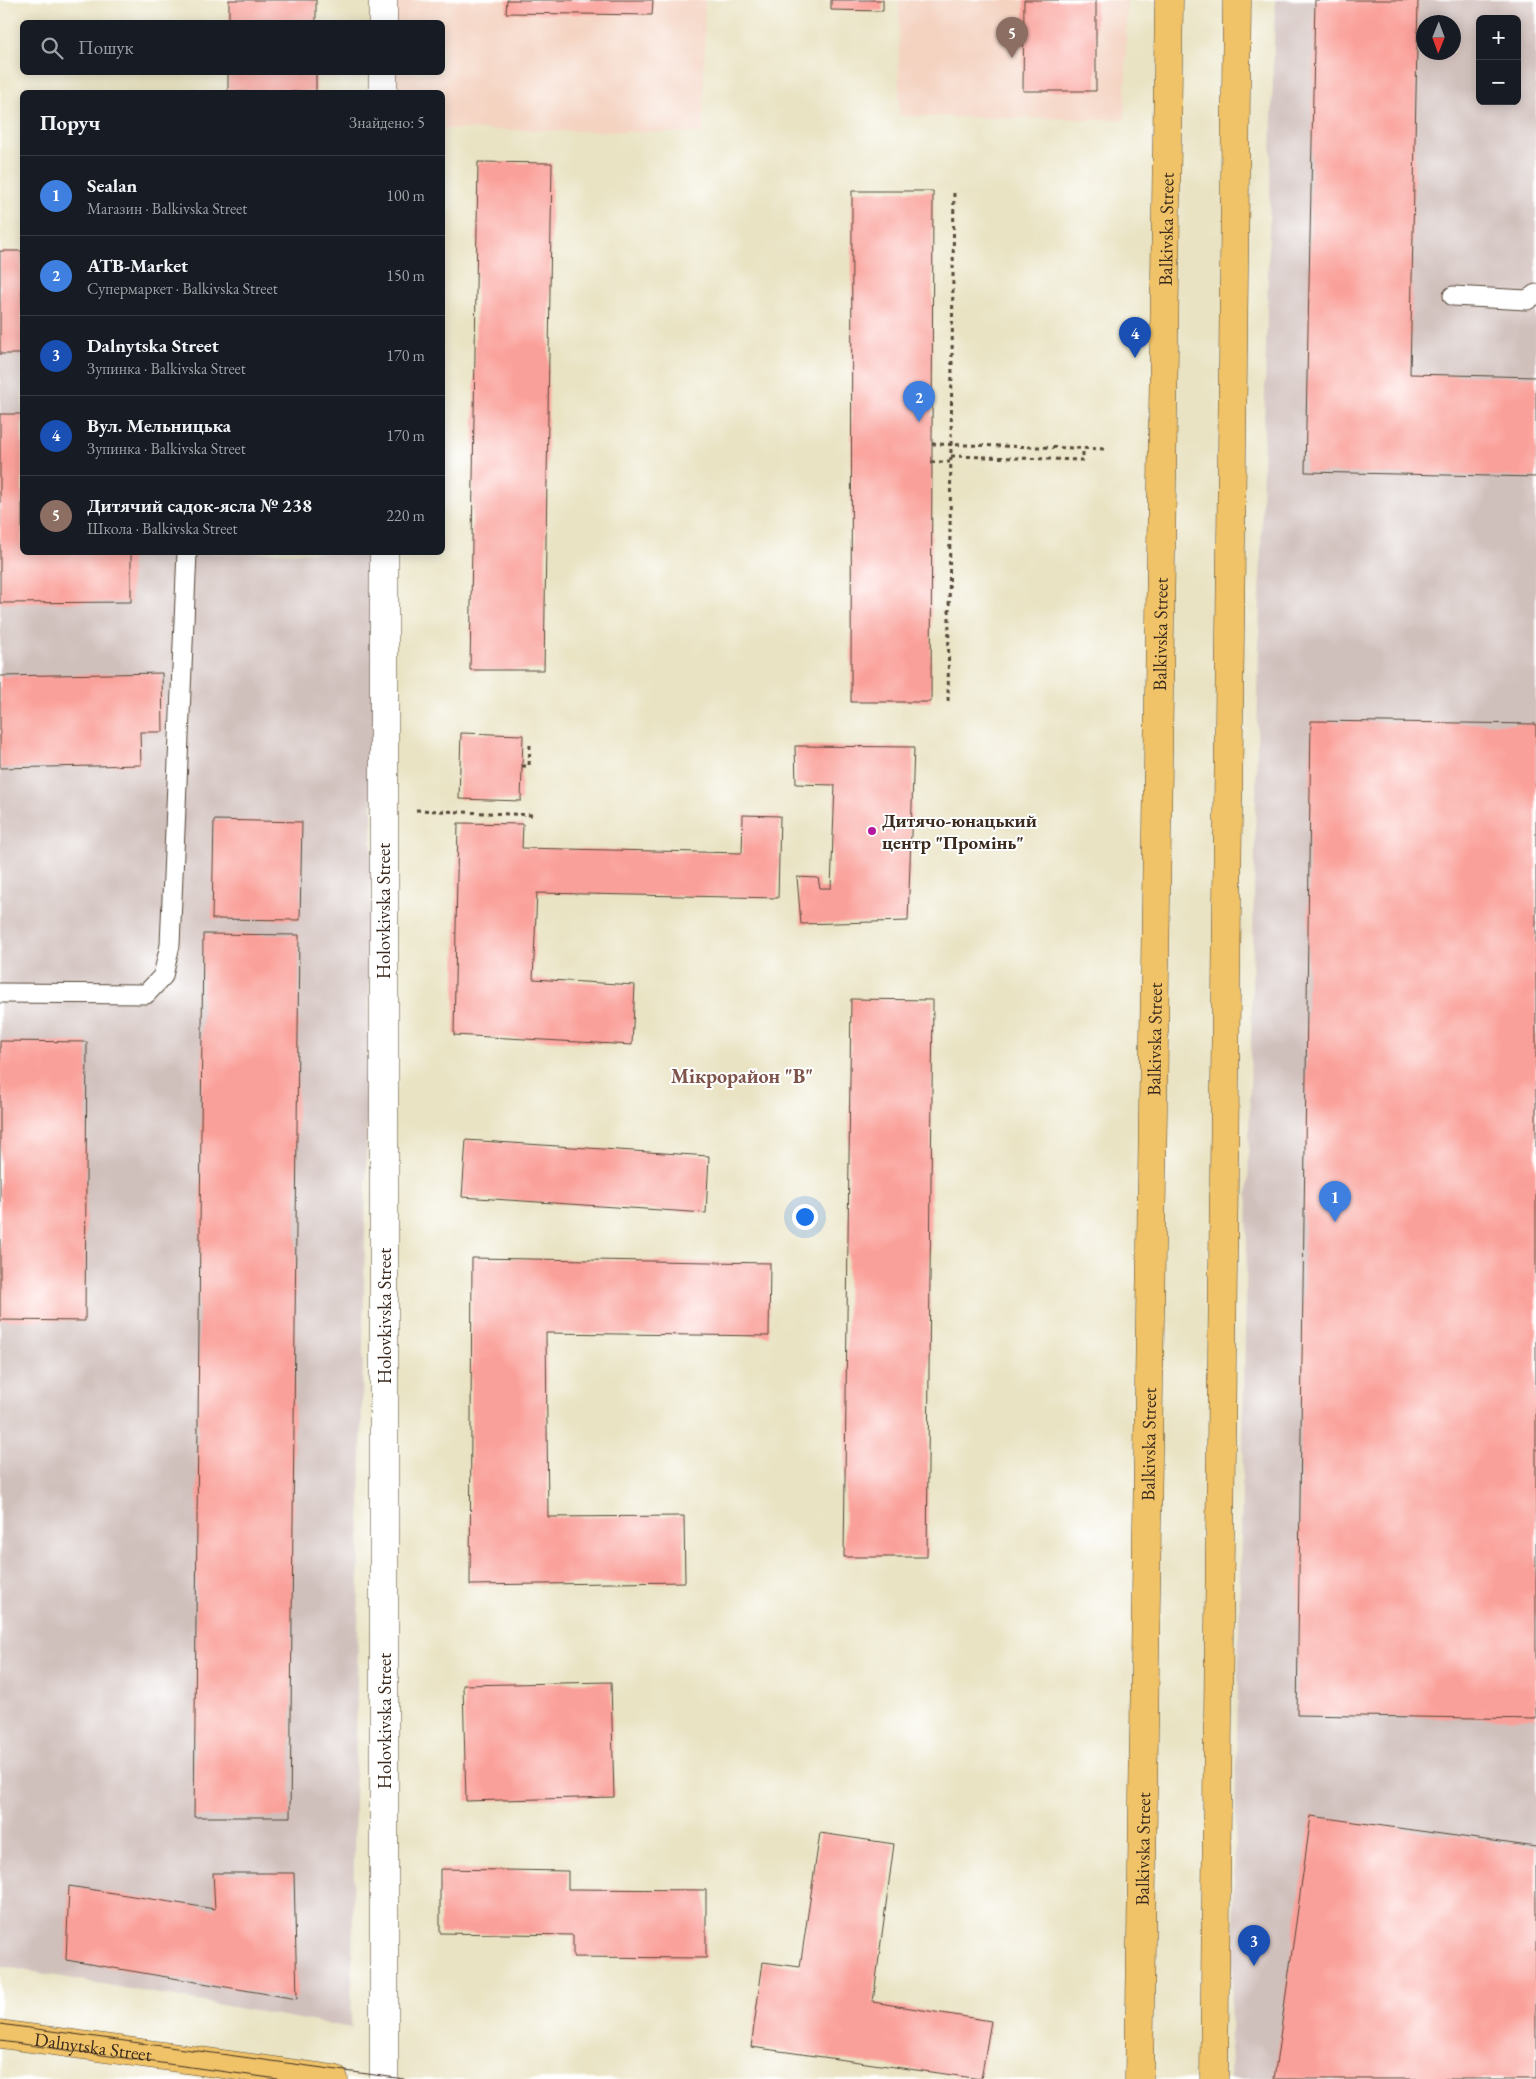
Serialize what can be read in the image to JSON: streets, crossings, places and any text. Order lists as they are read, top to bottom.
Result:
{
  "streets": {
    "main road": ["Balkivska Street", "Dalnytska Street"],
    "street": ["Holovkivska Street"]
  },
  "districts": ["Мікрорайон \"В\""],
  "places": ["Дитячо-юнацький центр \"Промінь\""],
  "north": "bottom",
  "page": {
    "map_buttons": ["+", "−"],
    "pins": [
      "5",
      "4",
      "2",
      "1",
      "3"
    ],
    "search": "Пошук",
    "heading": ["Поруч", "Знайдено: 5"],
    "list": [
      {
        "mark": "1",
        "name": "Sealan",
        "note": "Магазин · Balkivska Street",
        "value": "100 m"
      },
      {
        "mark": "2",
        "name": "ATB-Market",
        "note": "Супермаркет · Balkivska Street",
        "value": "150 m"
      },
      {
        "mark": "3",
        "name": "Dalnytska Street",
        "note": "Зупинка · Balkivska Street",
        "value": "170 m"
      },
      {
        "mark": "4",
        "name": "Вул. Мельницька",
        "note": "Зупинка · Balkivska Street",
        "value": "170 m"
      },
      {
        "mark": "5",
        "name": "Дитячий садок-ясла № 238",
        "note": "Школа · Balkivska Street",
        "value": "220 m"
      }
    ]
  }
}
